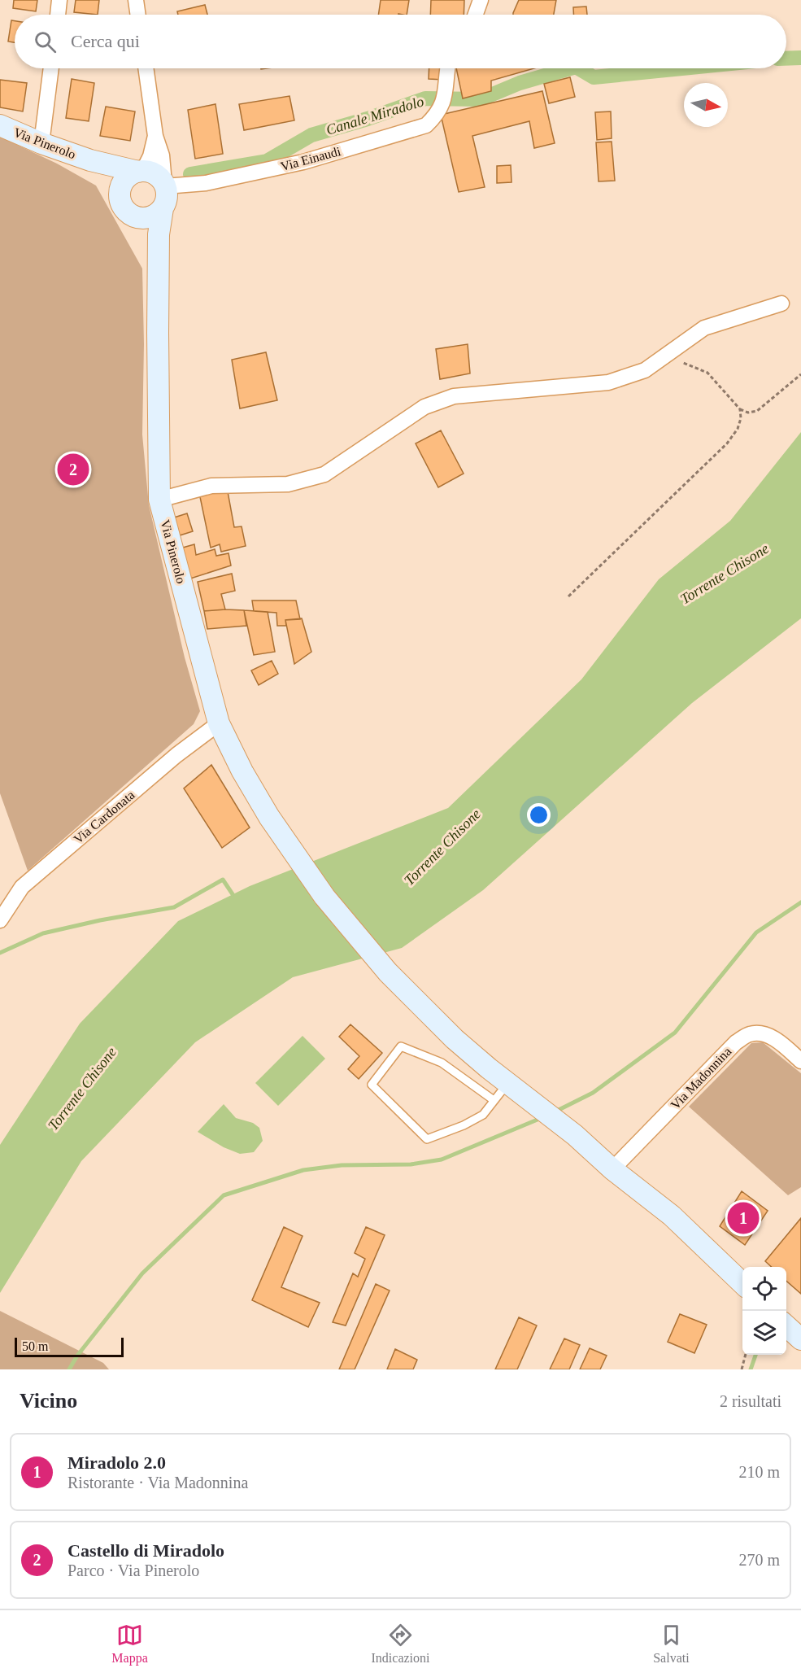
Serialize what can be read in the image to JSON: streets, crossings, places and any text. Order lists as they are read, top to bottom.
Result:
{
  "streets": {
    "street": [
      "Via Pinerolo",
      "Via Einaudi",
      "Via Cardonata",
      "Via Madonnina"
    ]
  },
  "crossings": [
    ["Via Pinerolo", "Via Einaudi"],
    ["Via Pinerolo", "Via Cardonata"],
    ["Via Pinerolo", "Via Madonnina"]
  ],
  "water": ["Canale Miradolo", "Torrente Chisone"],
  "scale_bar": "50 m",
  "north": "right",
  "page": {
    "search": "Cerca qui",
    "pins": ["2", "1"],
    "scale": "50 m",
    "heading": ["Vicino", "2 risultati"],
    "list": [
      {
        "mark": "1",
        "name": "Miradolo 2.0",
        "note": "Ristorante · Via Madonnina",
        "value": "210 m"
      },
      {
        "mark": "2",
        "name": "Castello di Miradolo",
        "note": "Parco · Via Pinerolo",
        "value": "270 m"
      }
    ],
    "nav": ["Mappa", "Indicazioni", "Salvati"]
  }
}
